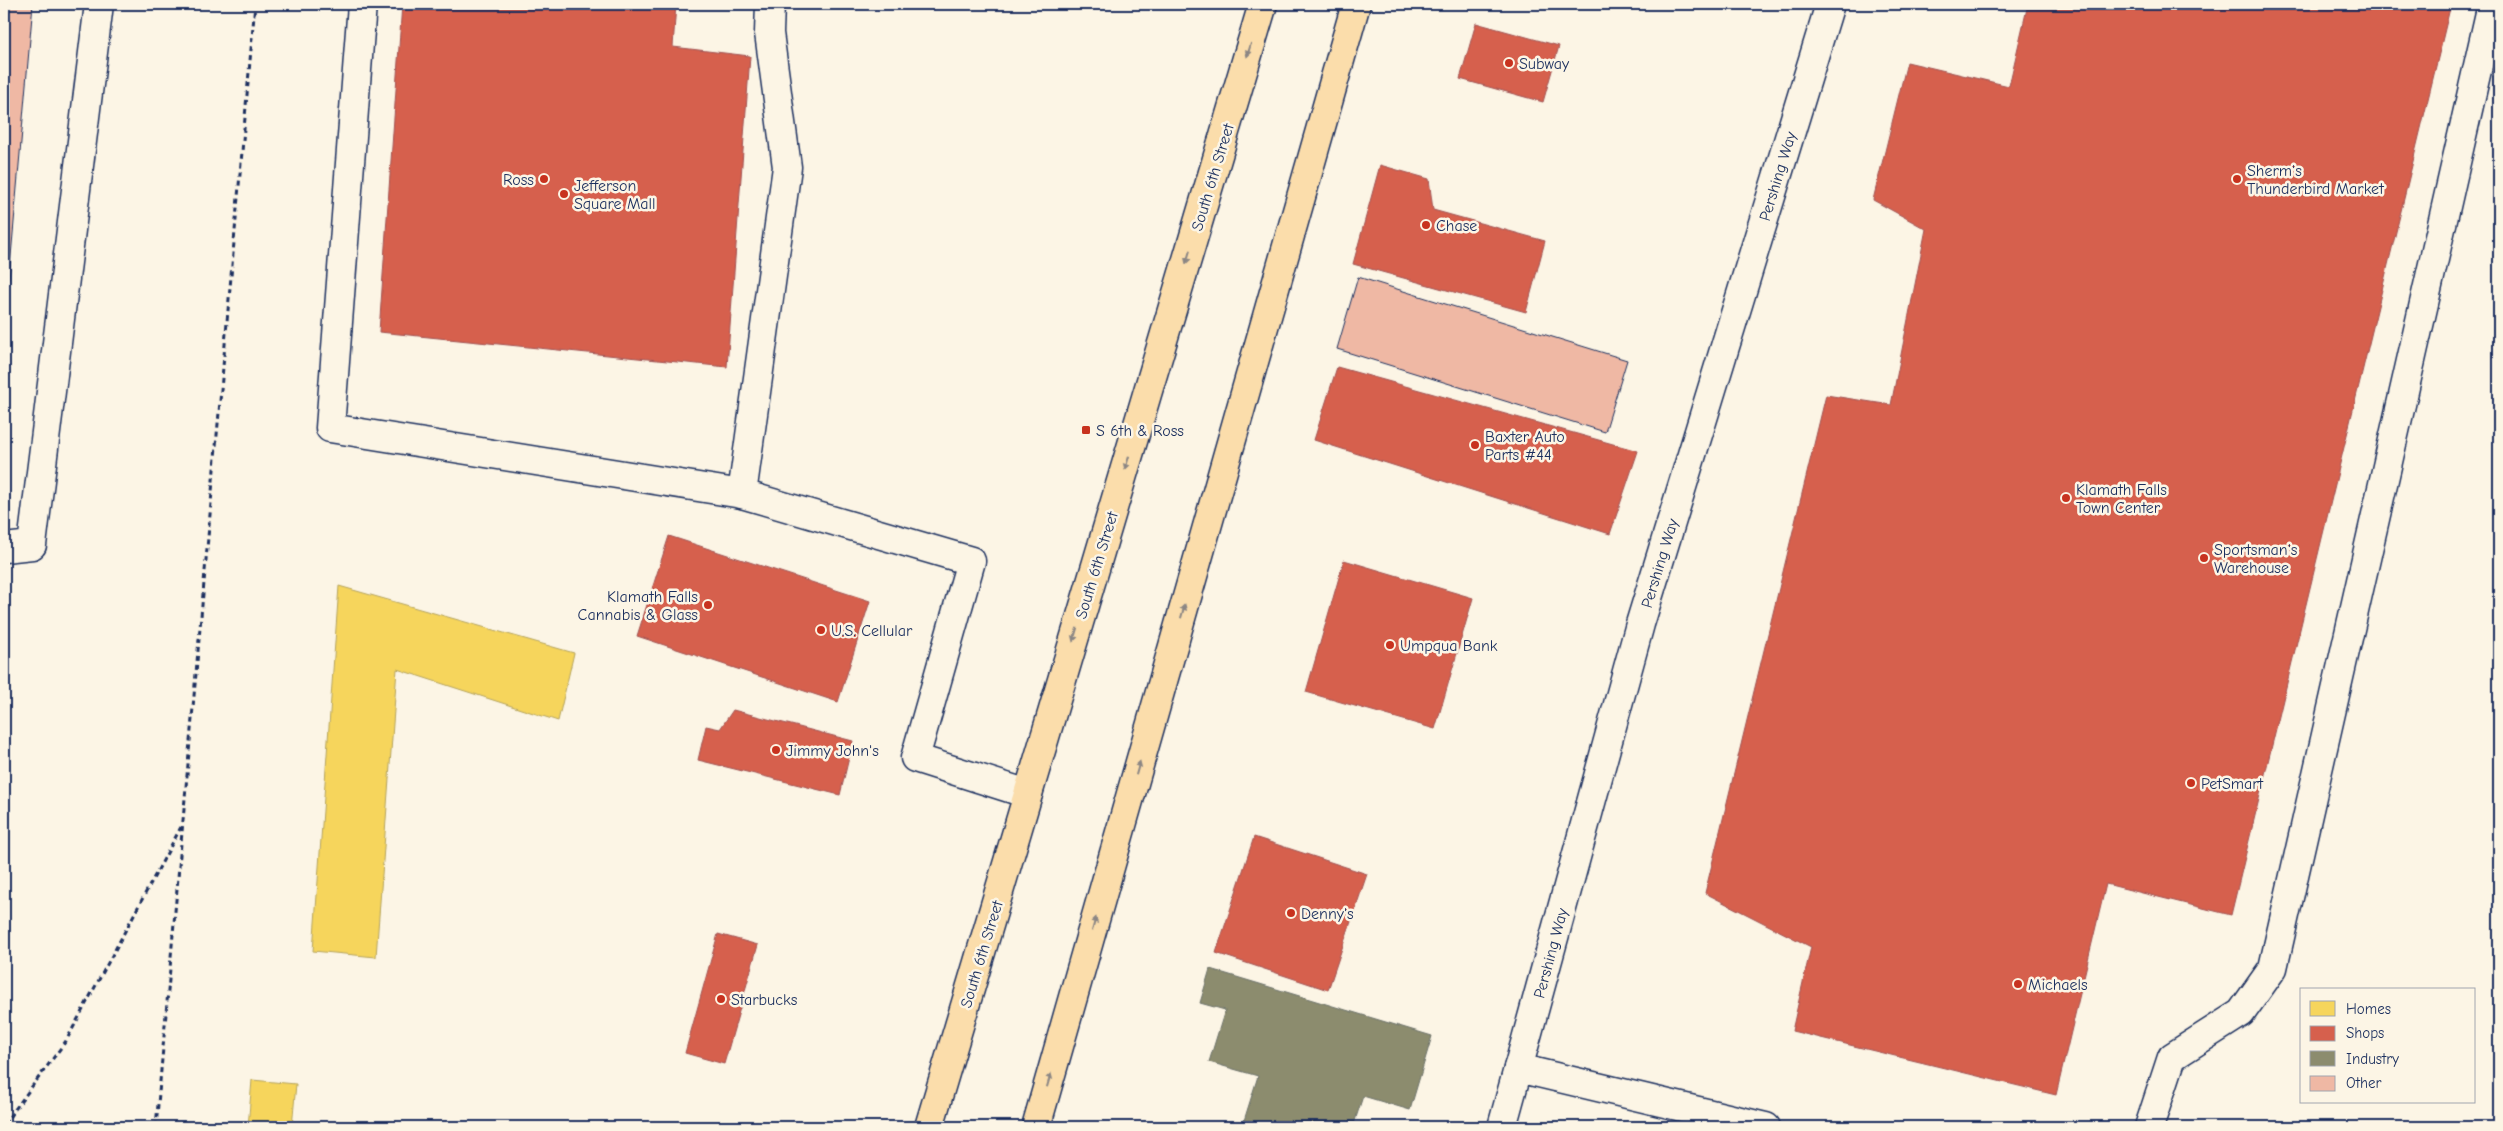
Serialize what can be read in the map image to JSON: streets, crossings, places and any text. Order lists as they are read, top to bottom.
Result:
{
  "streets": {
    "main road": ["South 6th Street"],
    "street": ["Pershing Way"]
  },
  "places": {
    "other": [
      "Subway",
      "Ross",
      "Sherm's Thunderbird Market",
      "Jefferson Square Mall",
      "Chase",
      "Baxter Auto Parts #44",
      "Klamath Falls Town Center",
      "Sportsman's Warehouse",
      "Klamath Falls Cannabis & Glass",
      "U.S. Cellular",
      "Umpqua Bank",
      "Jimmy John's",
      "PetSmart",
      "Denny's",
      "Michaels",
      "Starbucks"
    ],
    "transit": ["S 6th & Ross"]
  },
  "legend": [
    "Homes",
    "Shops",
    "Industry",
    "Other"
  ]
}
